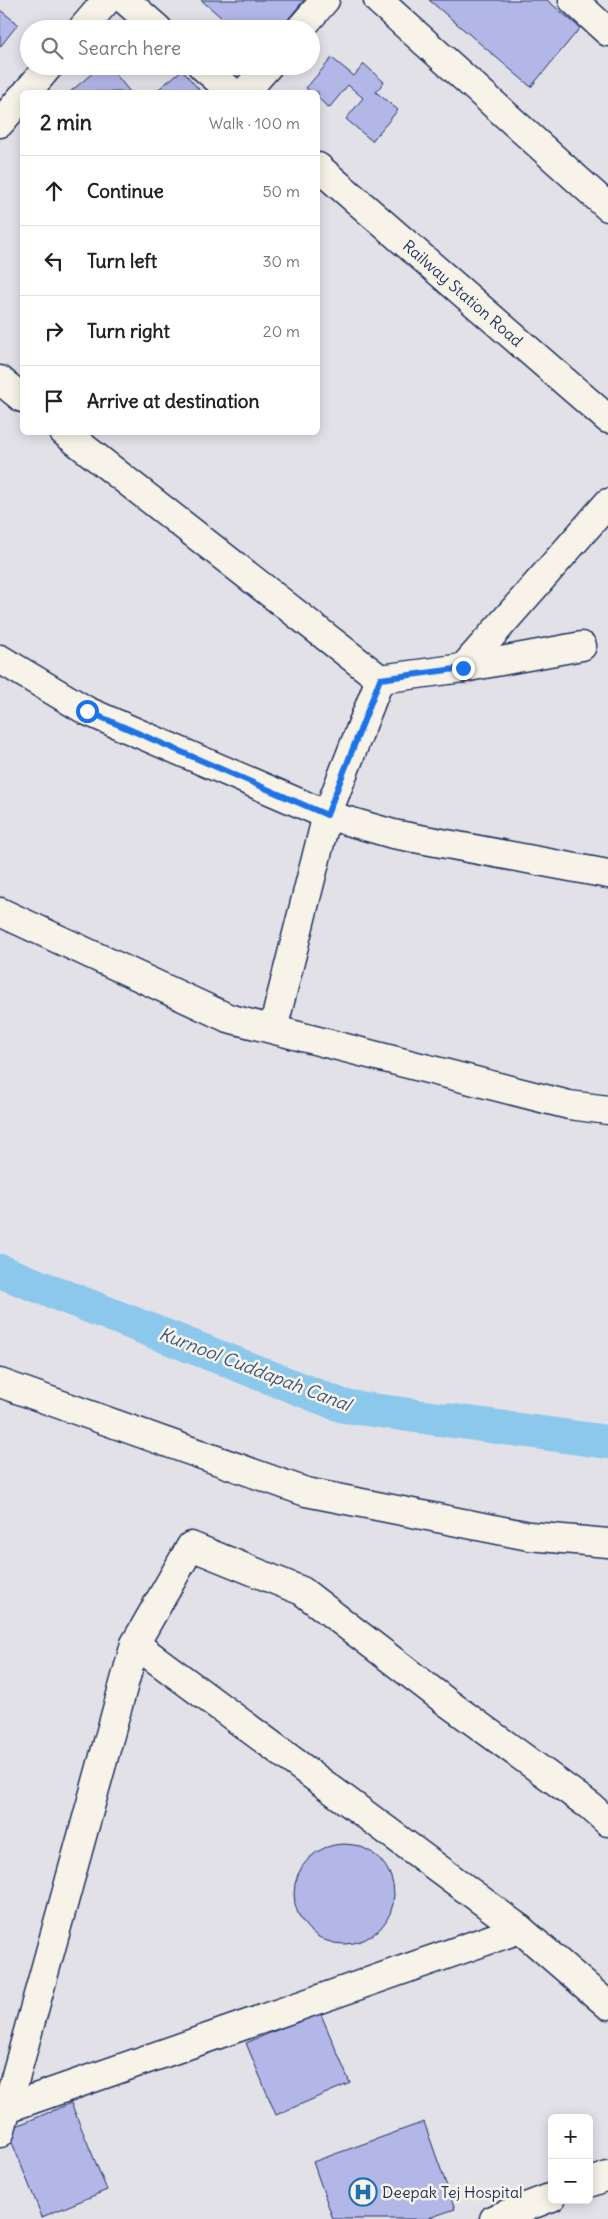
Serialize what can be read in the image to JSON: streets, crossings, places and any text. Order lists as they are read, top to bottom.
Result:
{
  "streets": {
    "street": ["Railway Station Road"]
  },
  "water": ["Kurnool Cuddapah Canal"],
  "places": {
    "hospital": ["Deepak Tej Hospital"]
  },
  "page": {
    "search": "Search here",
    "heading": ["2 min", "Walk · 100 m"],
    "list": [
      ["Continue", "50 m"],
      ["Turn left", "30 m"],
      ["Turn right", "20 m"],
      "Arrive at destination"
    ],
    "map_buttons": ["+", "−"]
  }
}
